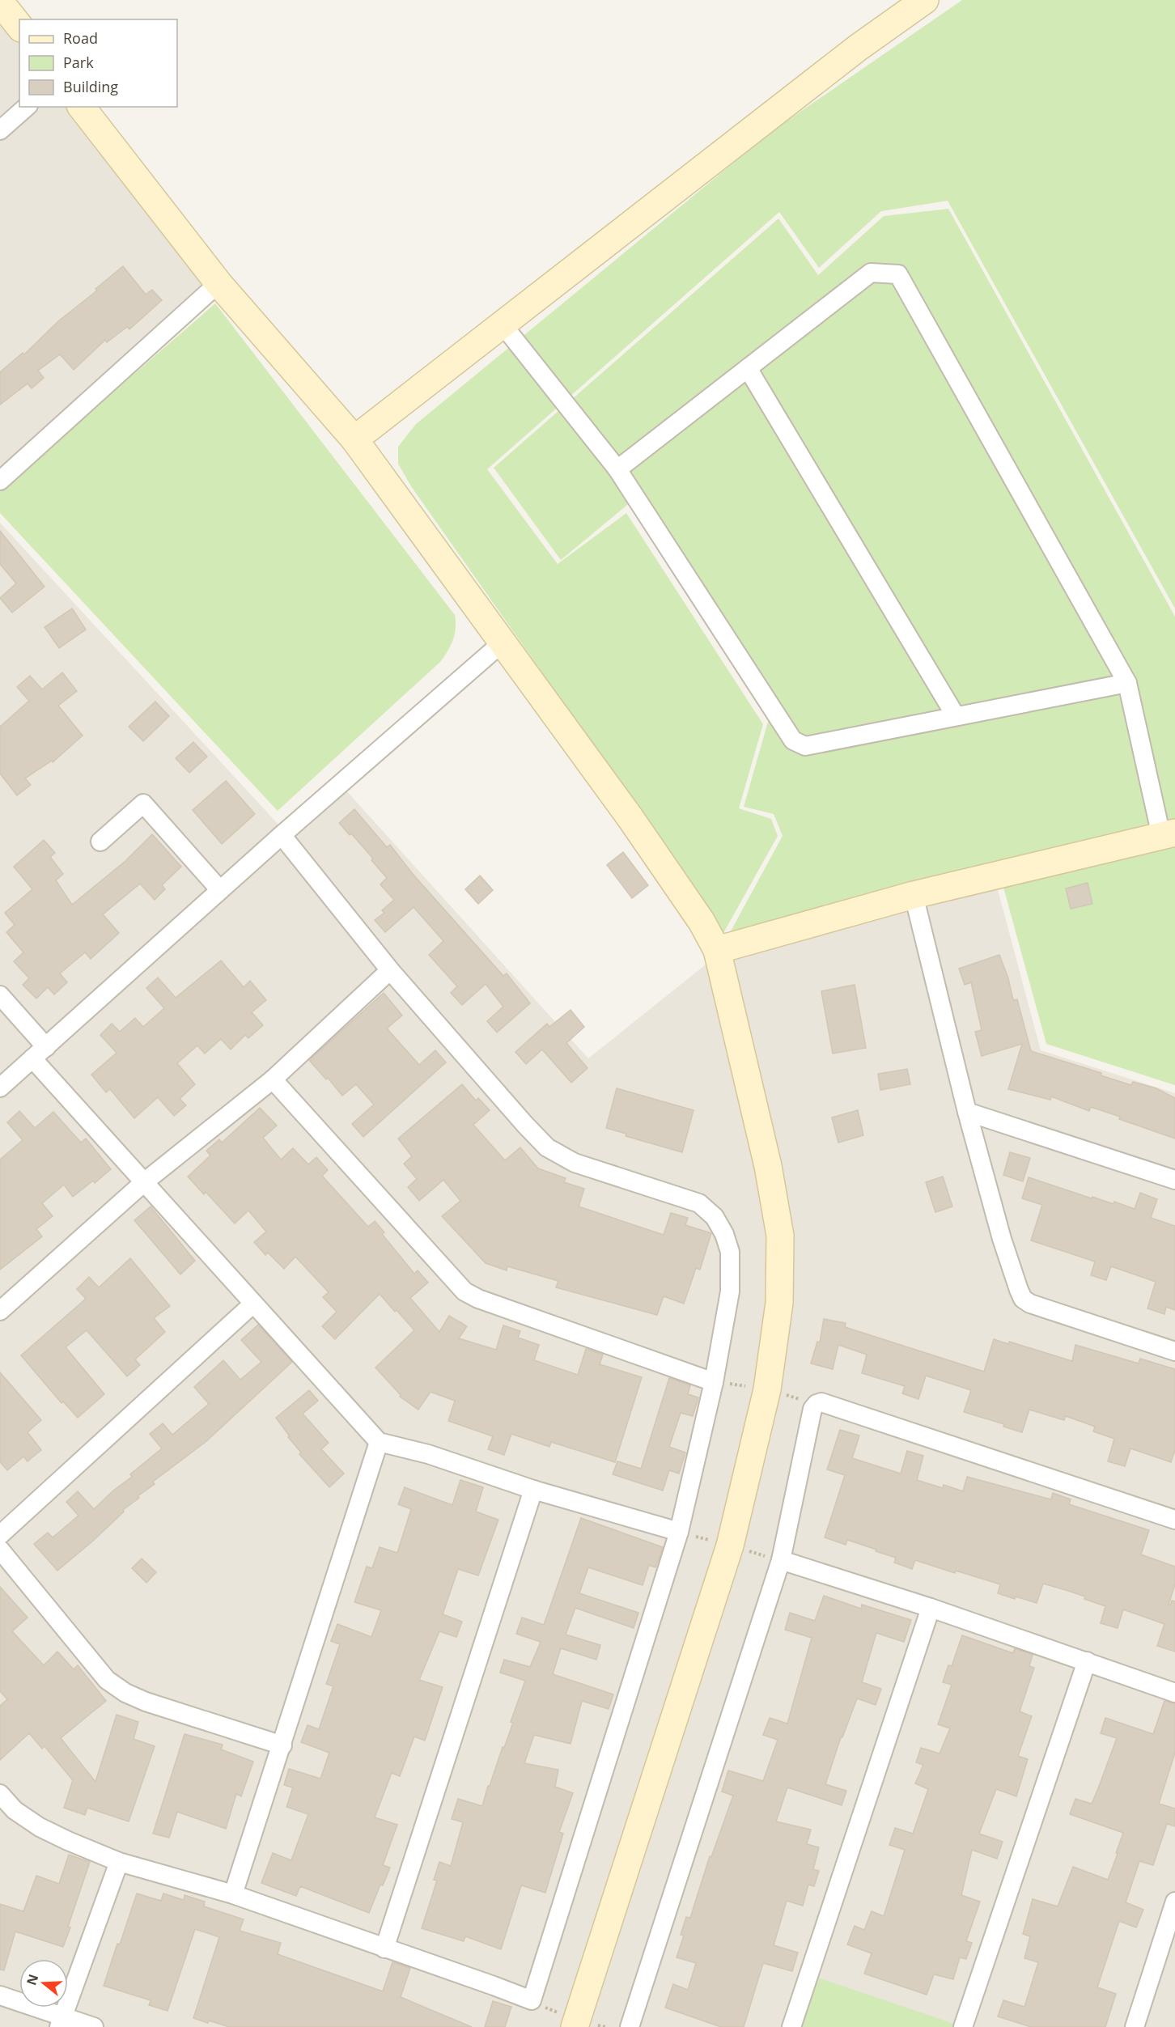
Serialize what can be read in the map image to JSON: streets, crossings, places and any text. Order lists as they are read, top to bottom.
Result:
{
  "legend": ["Road", "Park", "Building"],
  "north": "left"
}
